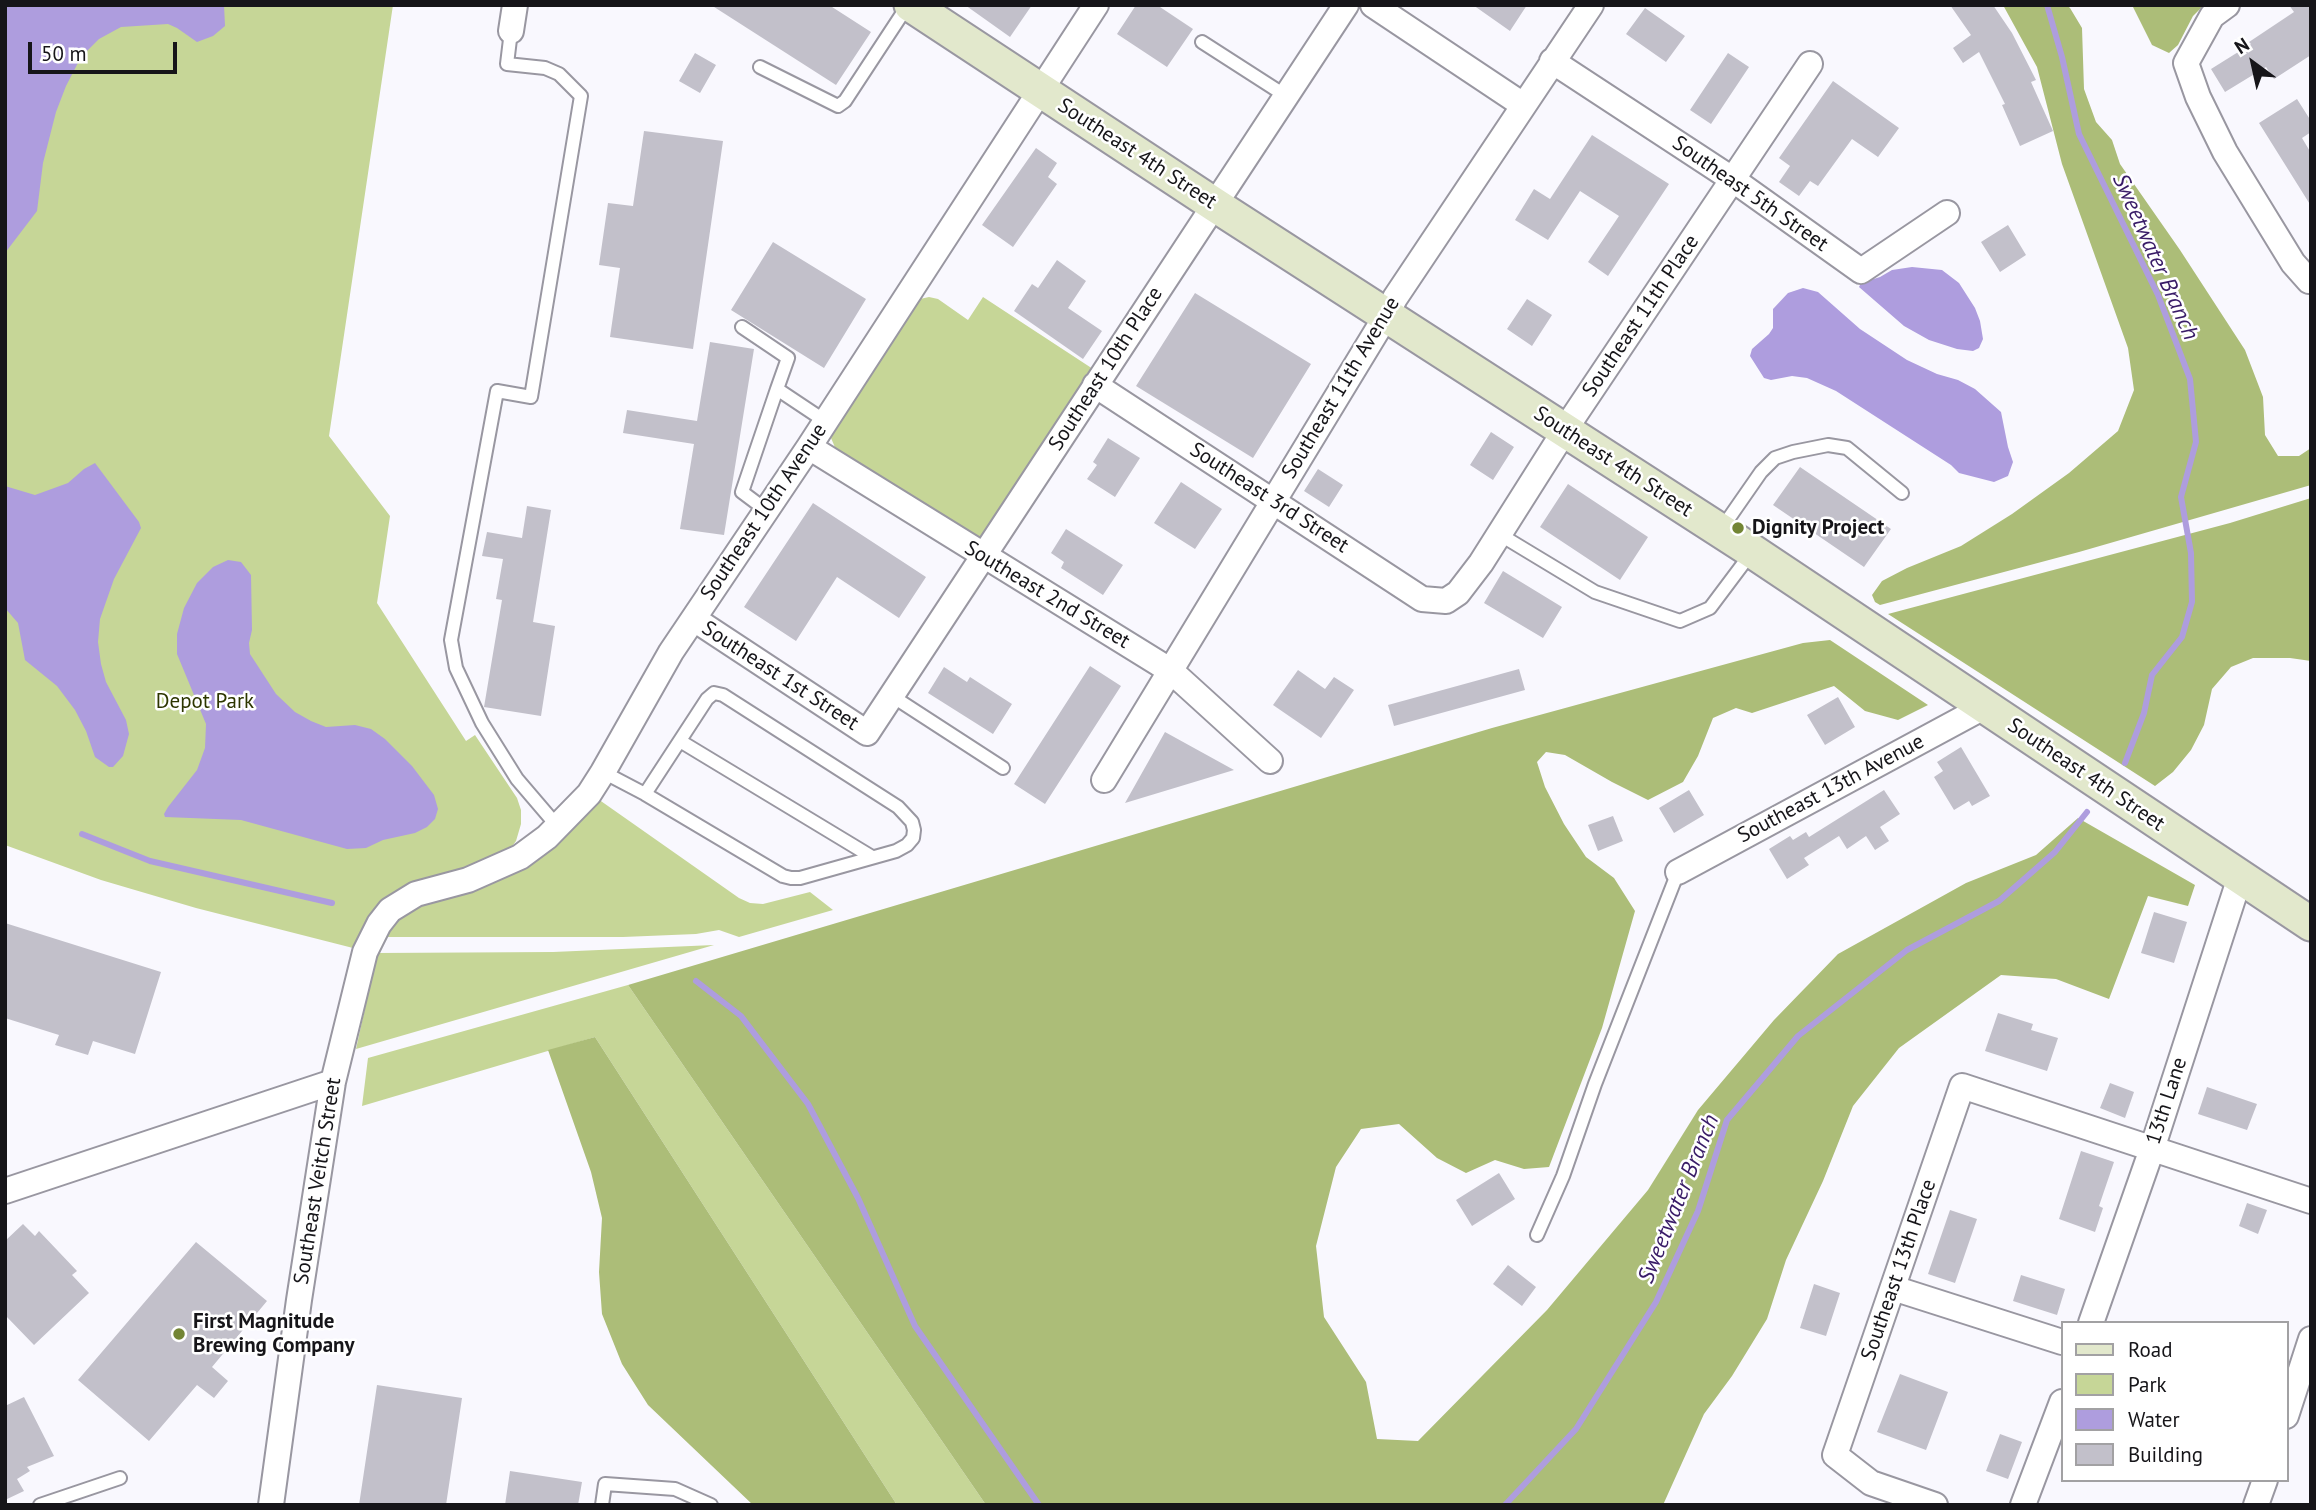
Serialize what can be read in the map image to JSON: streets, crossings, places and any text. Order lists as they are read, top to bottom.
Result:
{
  "streets": {
    "street": [
      "Southeast 4th Street",
      "Southeast 5th Street",
      "Southeast 11th Place",
      "Southeast 10th Place",
      "Southeast 11th Avenue",
      "Southeast 3rd Street",
      "Southeast 10th Avenue",
      "Southeast 2nd Street",
      "Southeast 1st Street",
      "Southeast 13th Avenue",
      "13th Lane",
      "Southeast Veitch Street",
      "Southeast 13th Place"
    ]
  },
  "crossings": [
    ["Southeast 4th Street", "Southeast 11th Place"],
    ["Southeast 4th Street", "Southeast 10th Place"],
    ["Southeast 4th Street", "Southeast 11th Avenue"],
    ["Southeast 4th Street", "Southeast 10th Avenue"],
    ["Southeast 4th Street", "Southeast 13th Avenue"],
    ["Southeast 4th Street", "13th Lane"],
    ["Southeast 5th Street", "Southeast 11th Place"],
    ["Southeast 5th Street", "Southeast 11th Avenue"],
    ["Southeast 11th Place", "Southeast 3rd Street"],
    ["Southeast 10th Place", "Southeast 3rd Street"],
    ["Southeast 10th Place", "Southeast 2nd Street"],
    ["Southeast 10th Place", "Southeast 1st Street"],
    ["Southeast 11th Avenue", "Southeast 3rd Street"],
    ["Southeast 11th Avenue", "Southeast 2nd Street"],
    ["Southeast 10th Avenue", "Southeast 2nd Street"],
    ["Southeast 10th Avenue", "Southeast 1st Street"],
    ["Southeast 10th Avenue", "Southeast Veitch Street"],
    ["13th Lane", "Southeast 13th Place"]
  ],
  "water": ["Sweetwater Branch"],
  "parks": ["Depot Park"],
  "places": ["Dignity Project", "First Magnitude Brewing Company"],
  "legend": [
    "Road",
    "Park",
    "Water",
    "Building"
  ],
  "scale_bar": "50 m",
  "north": "top left"
}
